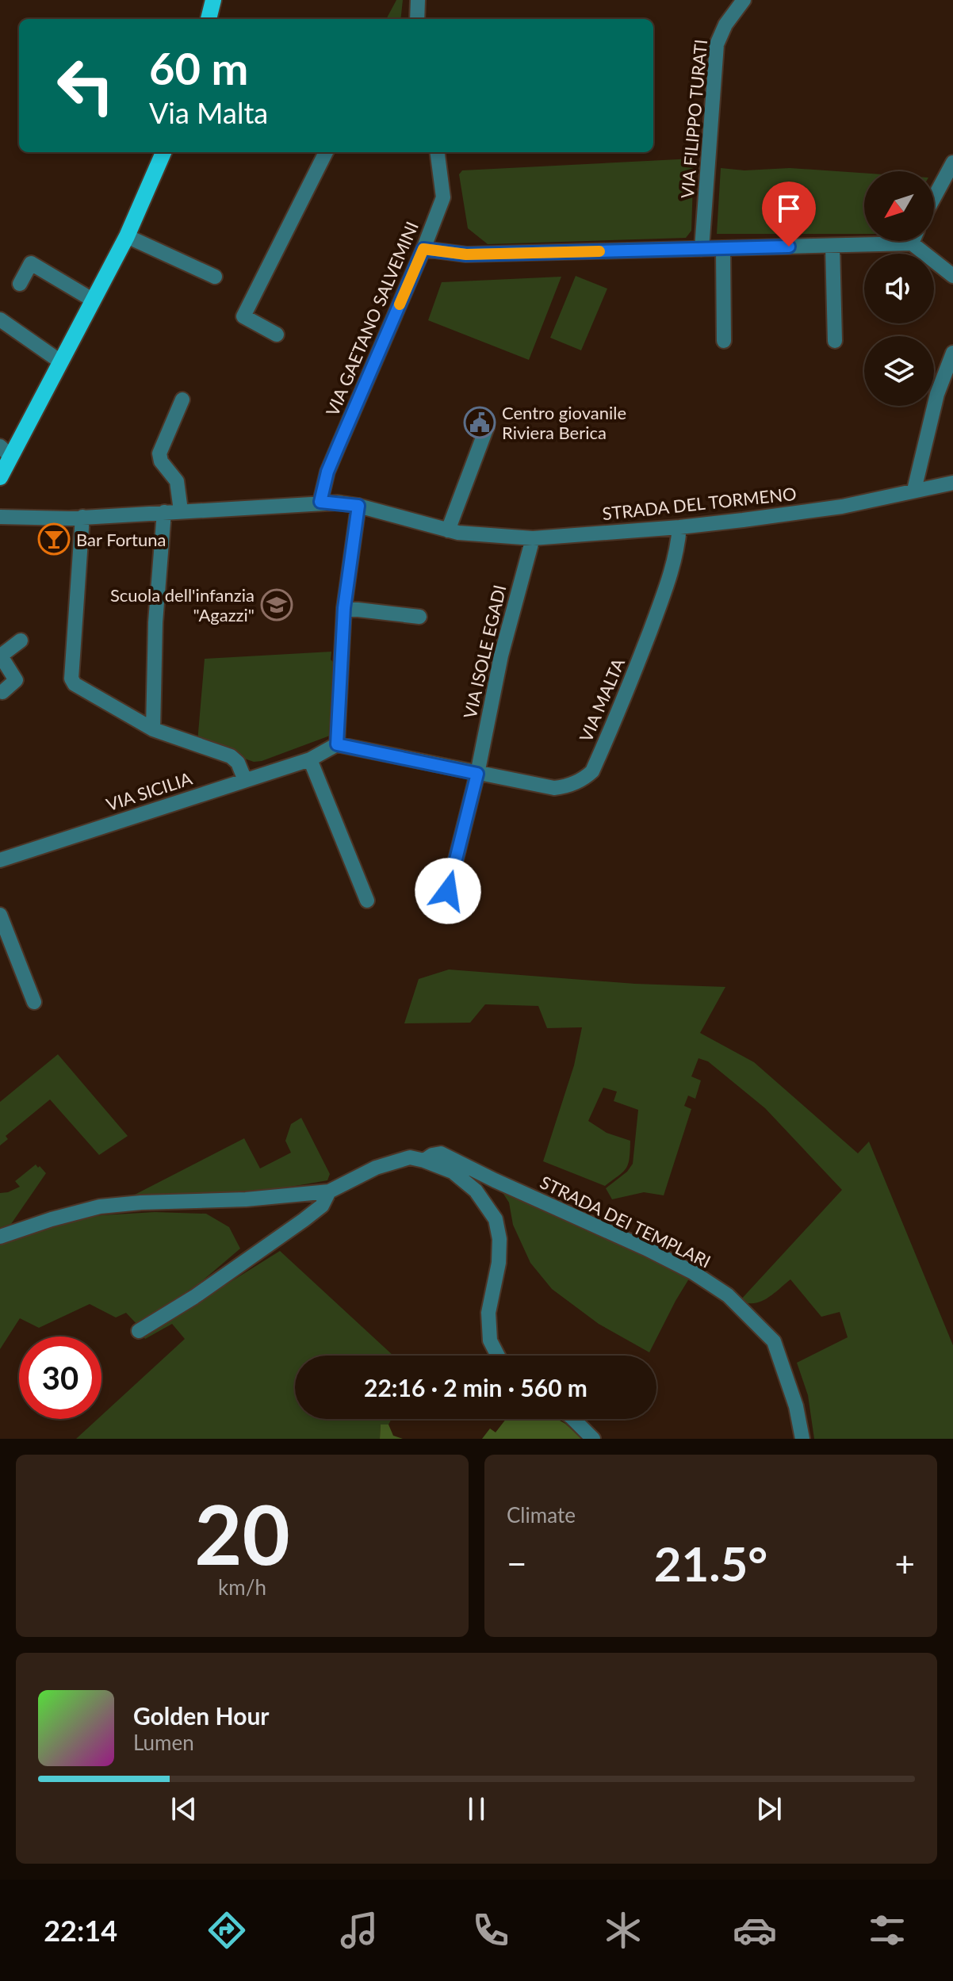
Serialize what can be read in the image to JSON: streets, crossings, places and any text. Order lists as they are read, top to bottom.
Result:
{
  "streets": {
    "street": [
      "VIA FILIPPO TURATI",
      "VIA GAETANO SALVEMINI",
      "STRADA DEL TORMENO",
      "VIA ISOLE EGADI",
      "VIA MALTA",
      "VIA SICILIA",
      "STRADA DEI TEMPLARI"
    ]
  },
  "crossings": [
    ["VIA GAETANO SALVEMINI", "STRADA DEL TORMENO"],
    ["STRADA DEL TORMENO", "VIA ISOLE EGADI"],
    ["STRADA DEL TORMENO", "VIA MALTA"],
    ["VIA ISOLE EGADI", "VIA MALTA"],
    ["VIA MALTA", "VIA SICILIA"]
  ],
  "places": {
    "public building": ["Centro giovanile Riviera Berica"],
    "bar": ["Bar Fortuna"],
    "school or university": ["Scuola dell'infanzia \"Agazzi\""]
  },
  "north": "bottom left",
  "page": {
    "turn": ["60 m", "Via Malta"],
    "limit": "30",
    "trip": "22:16 · 2 min · 560 m",
    "tile": [
      ["20", "km/h"],
      "Climate"
    ],
    "heat": ["−", "21.5°", "+"],
    "song": ["Golden Hour", "Lumen"],
    "tabs": "22:14"
  }
}
